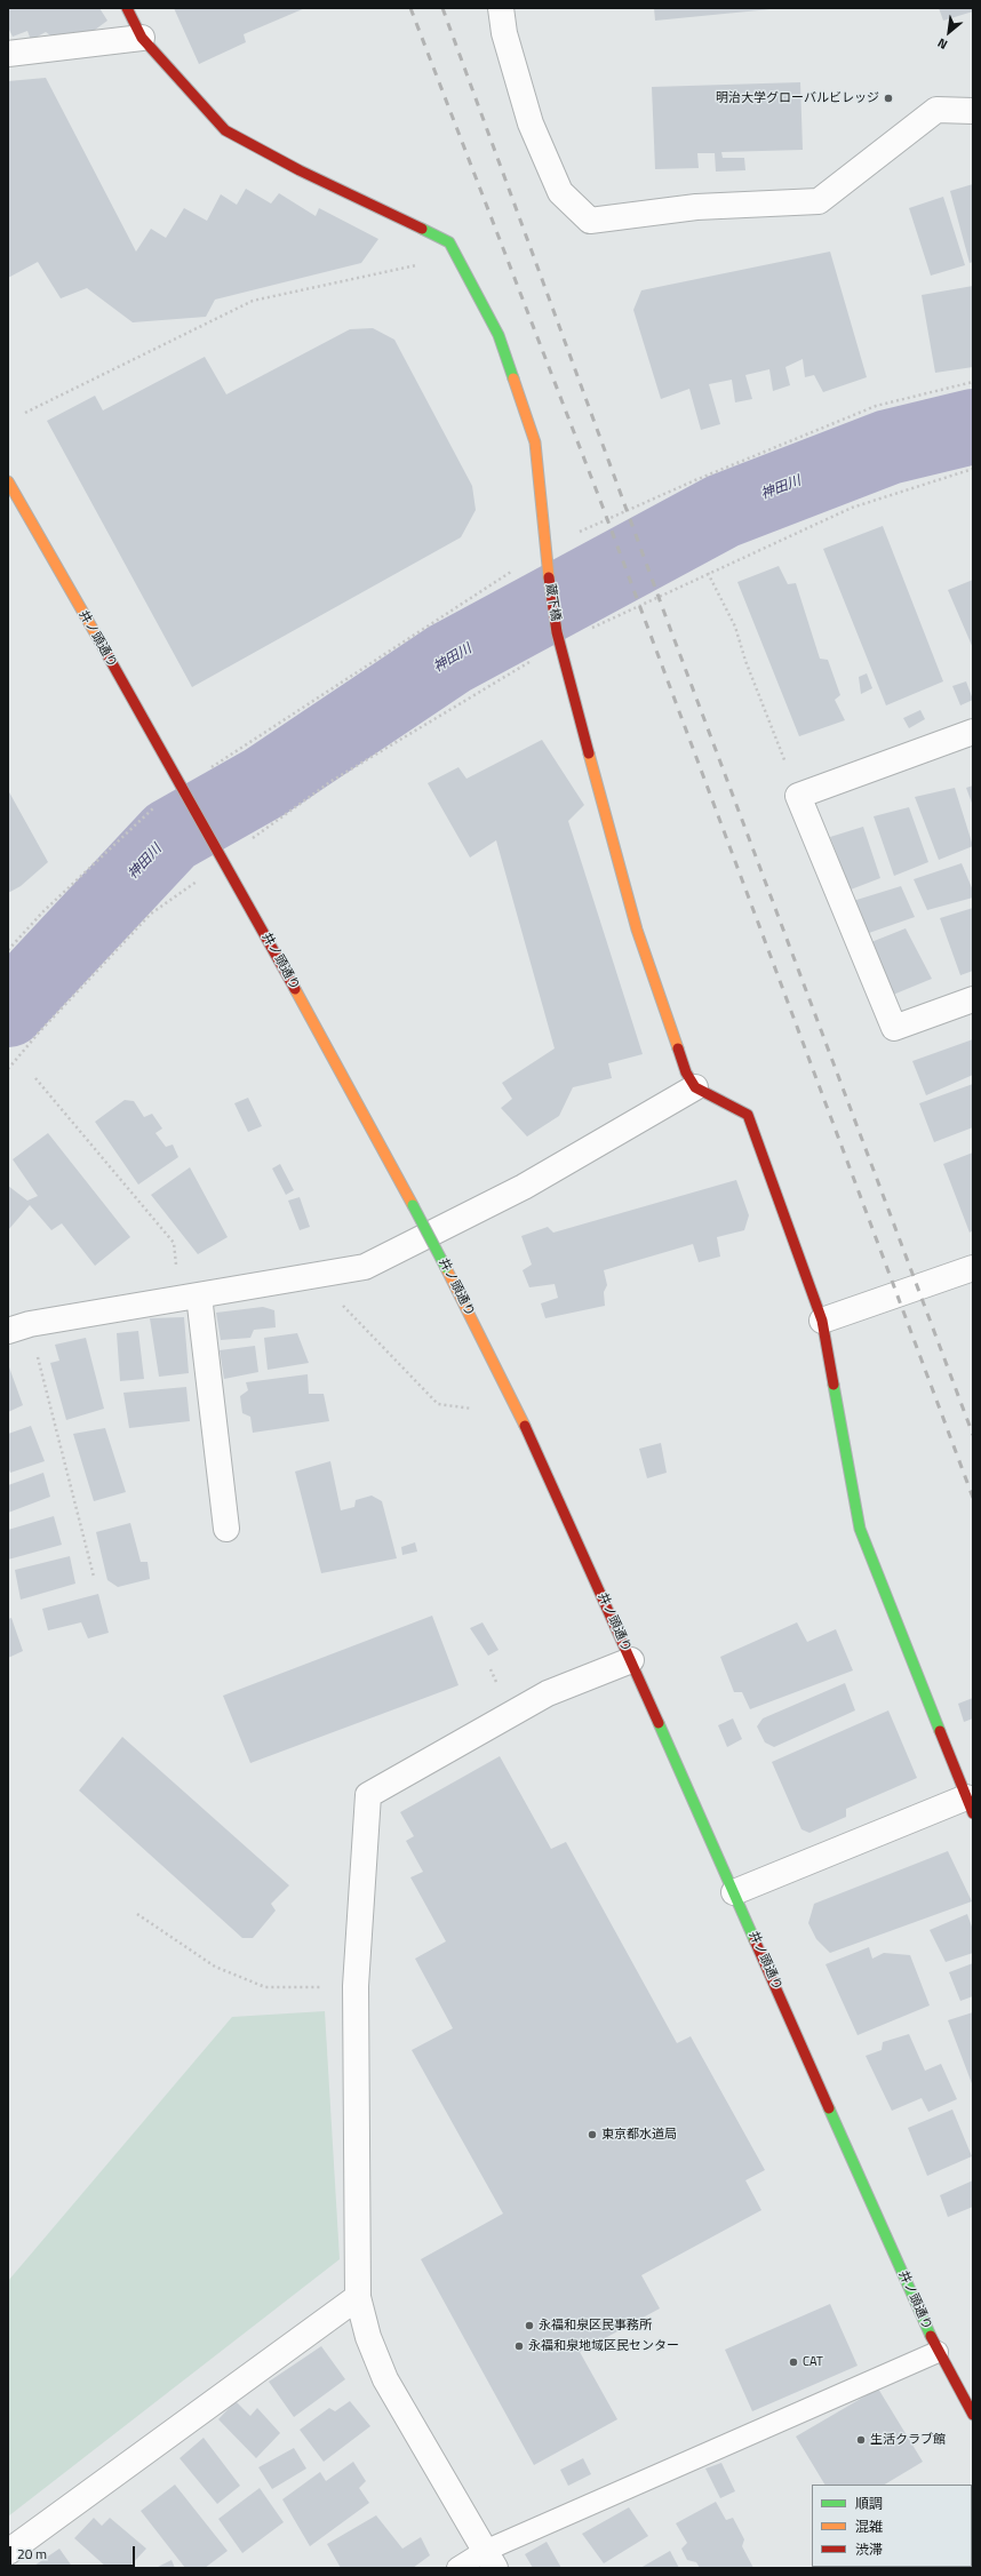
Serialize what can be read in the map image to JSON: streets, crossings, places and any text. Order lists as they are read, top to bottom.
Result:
{
  "streets": {
    "main road": ["蔵下橋", "井ノ頭通り"]
  },
  "water": ["神田川"],
  "places": [
    "明治大学グローバルビレッジ",
    "東京都水道局",
    "永福和泉区民事務所",
    "永福和泉地域区民センター",
    "CAT",
    "生活クラブ館"
  ],
  "legend": ["順調", "混雑", "渋滞"],
  "scale_bar": "20 m",
  "north": "bottom left"
}
